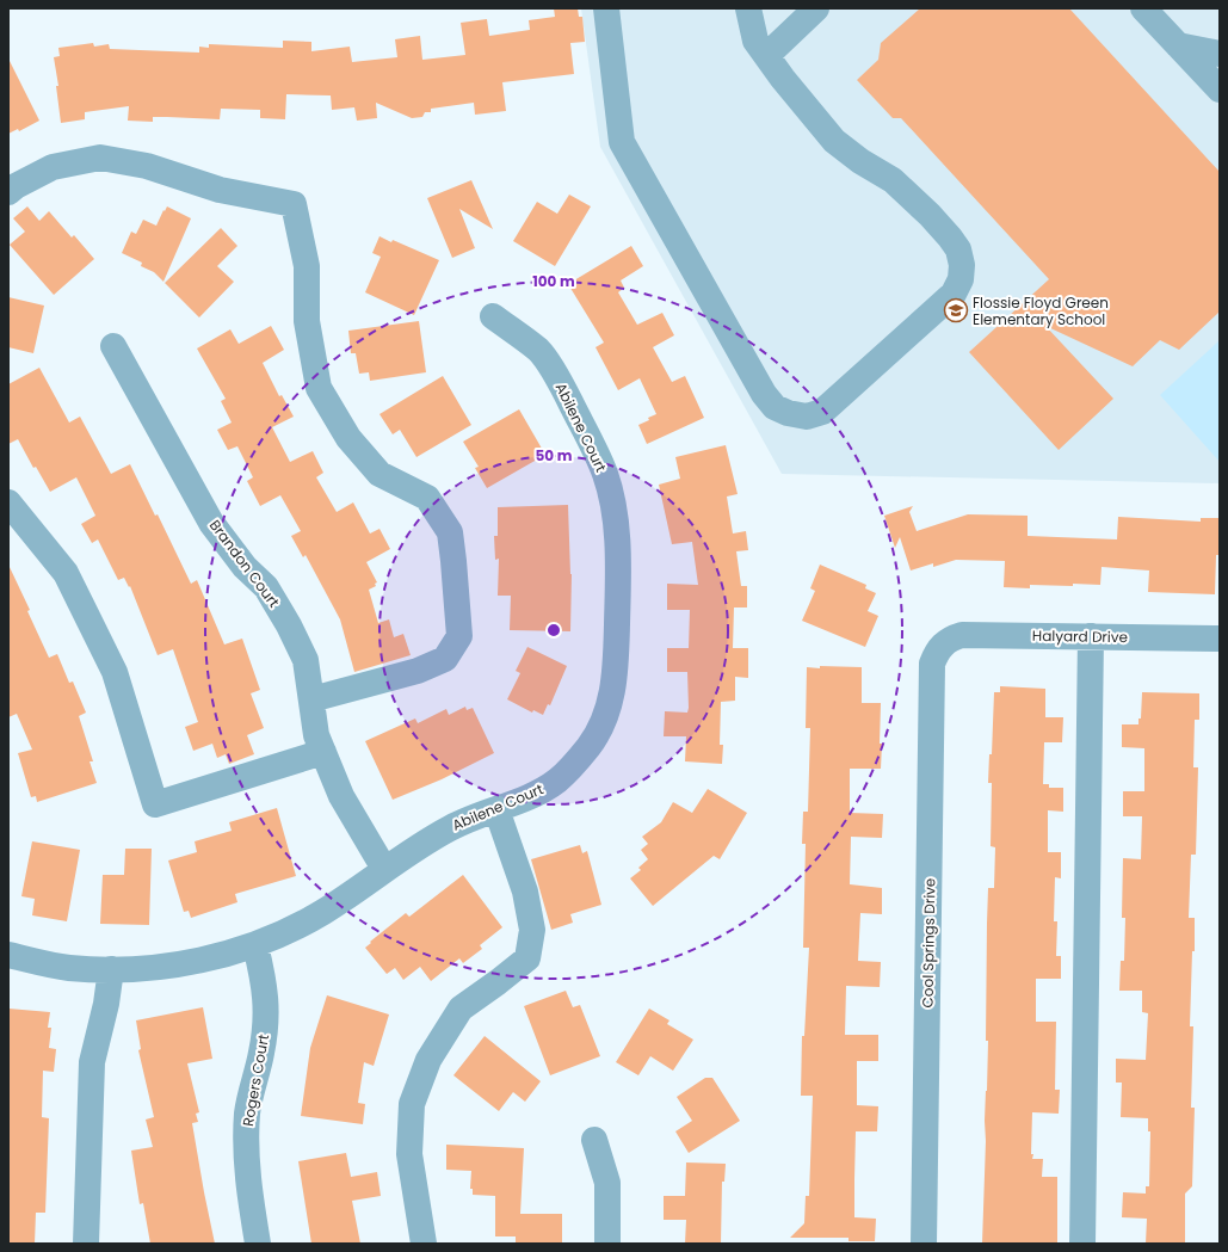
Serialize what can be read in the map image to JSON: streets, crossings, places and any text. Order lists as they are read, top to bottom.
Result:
{
  "streets": {
    "street": [
      "Abilene Court",
      "Brandon Court",
      "Halyard Drive",
      "Cool Springs Drive",
      "Rogers Court"
    ]
  },
  "crossings": [
    ["Abilene Court", "Brandon Court"],
    ["Abilene Court", "Rogers Court"],
    ["Halyard Drive", "Cool Springs Drive"]
  ],
  "places": {
    "school or university": ["Flossie Floyd Green Elementary School"]
  },
  "rings": ["100 m", "50 m"]
}
